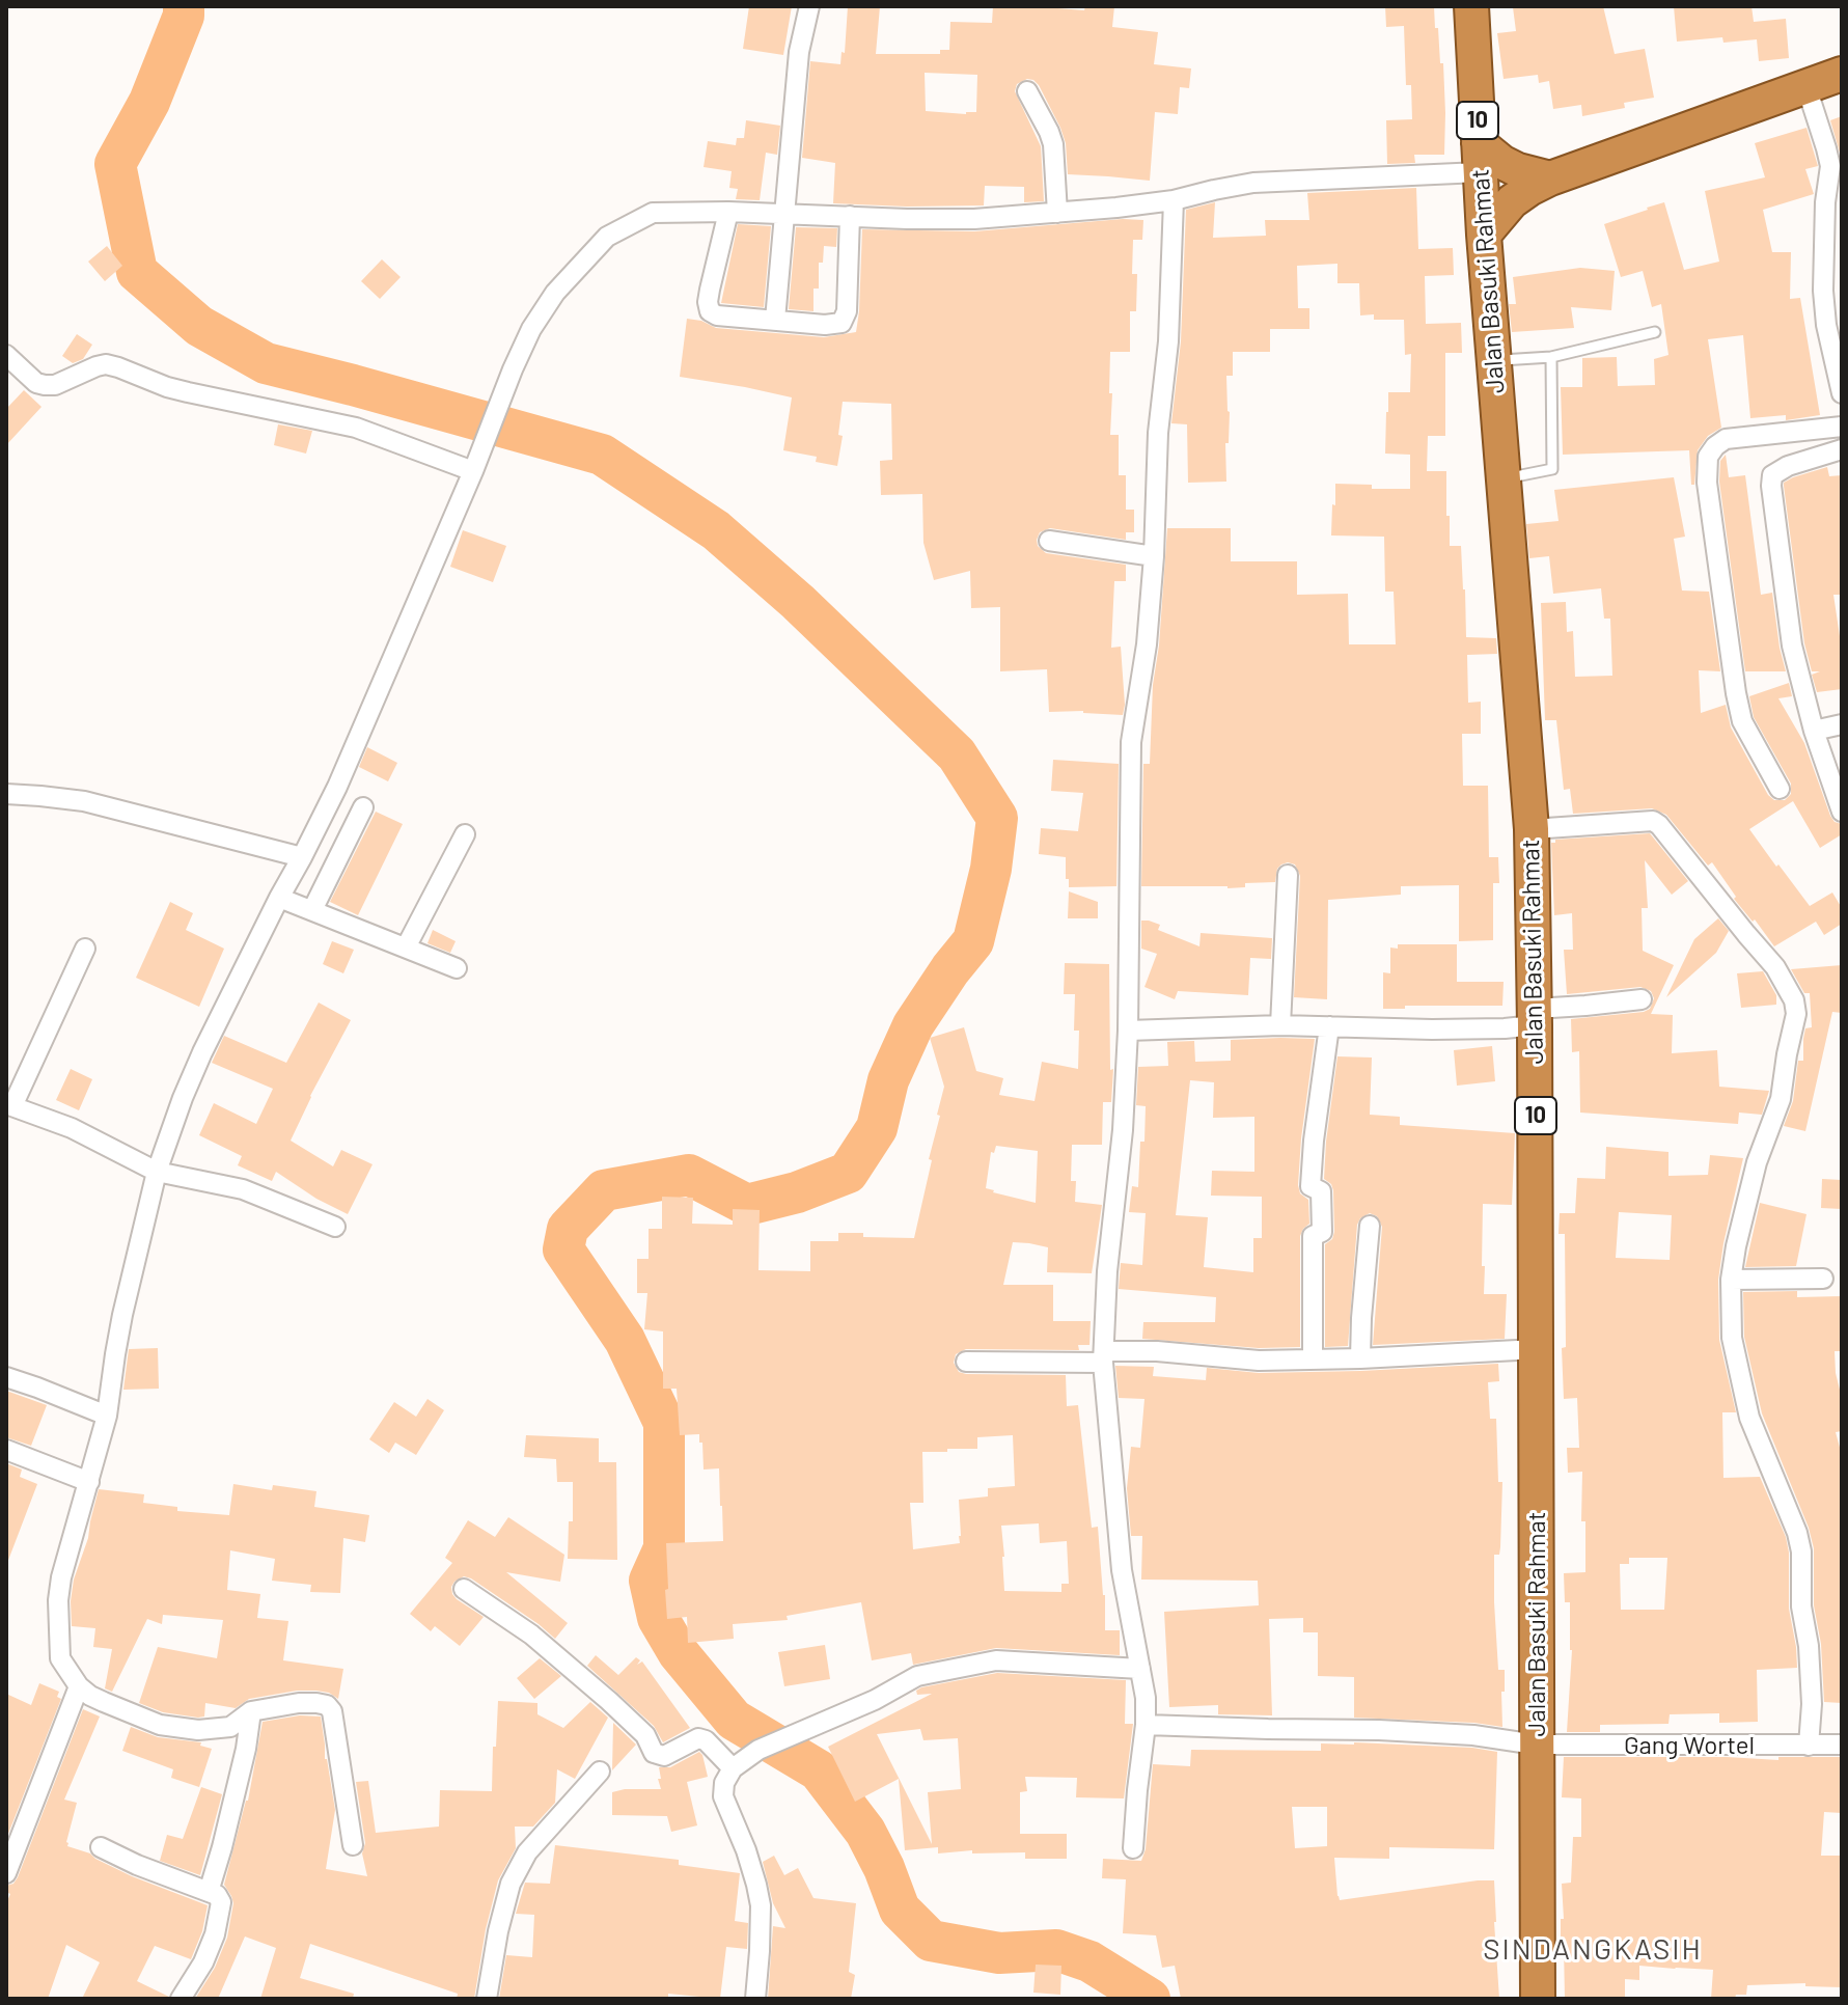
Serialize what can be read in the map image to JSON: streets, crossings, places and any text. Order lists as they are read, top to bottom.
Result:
{
  "streets": {
    "highway": ["10", "Jalan Basuki Rahmat"],
    "street": ["Gang Wortel"]
  },
  "crossings": [
    ["Jalan Basuki Rahmat", "Gang Wortel"]
  ],
  "districts": ["SINDANGKASIH"]
}
